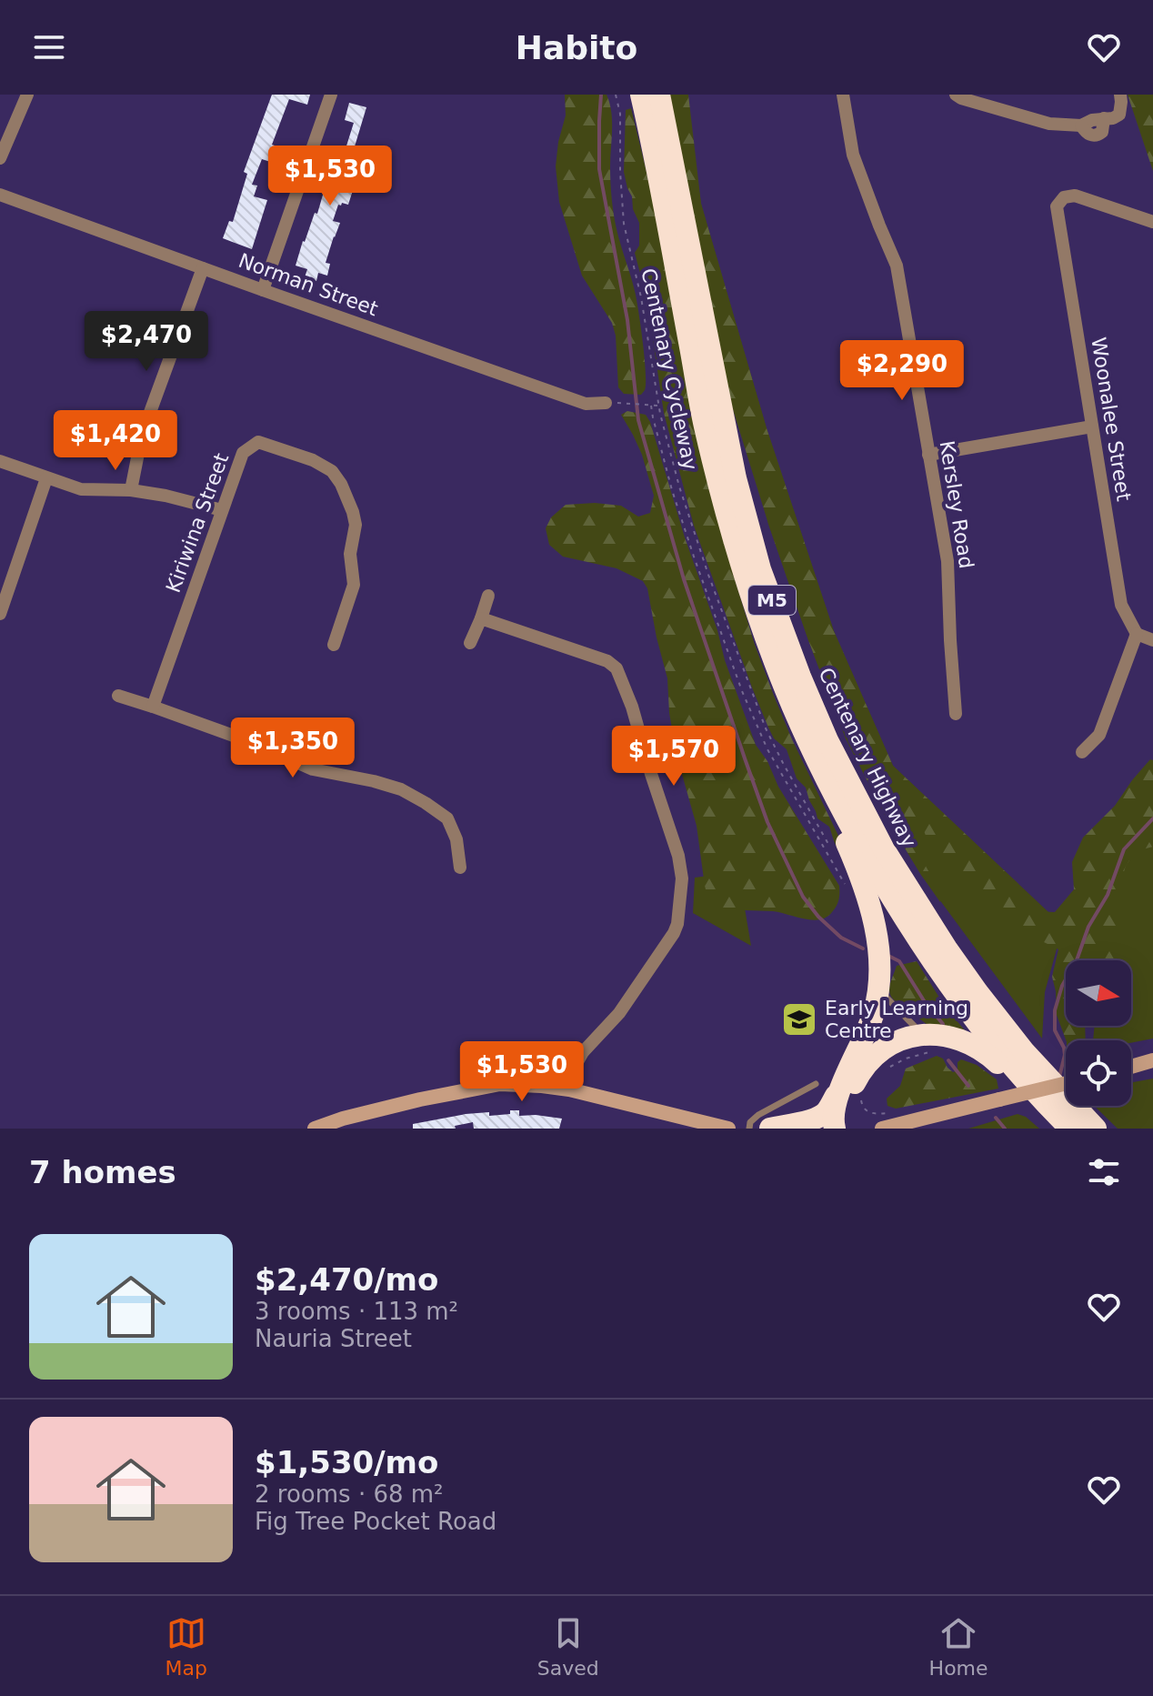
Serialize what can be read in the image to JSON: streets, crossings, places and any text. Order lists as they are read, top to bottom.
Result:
{
  "streets": {
    "highway": ["M5", "Centenary Highway"],
    "street": [
      "Norman Street",
      "Woonalee Street",
      "Kersley Road",
      "Kiriwina Street"
    ],
    "path": ["Centenary Cycleway"]
  },
  "places": {
    "school or university": ["Early Learning Centre"]
  },
  "north": "right",
  "page": {
    "header": "Habito",
    "price": [
      "$1,530",
      "$2,470",
      "$2,290",
      "$1,420",
      "$1,350",
      "$1,570",
      "$1,530"
    ],
    "heading": "7 homes",
    "list": [
      {
        "name": "$2,470/mo",
        "note": "3 rooms · 113 m² · Nauria Street"
      },
      {
        "name": "$1,530/mo",
        "note": "2 rooms · 68 m² · Fig Tree Pocket Road"
      }
    ],
    "tabs": ["Map", "Saved", "Home"]
  }
}
